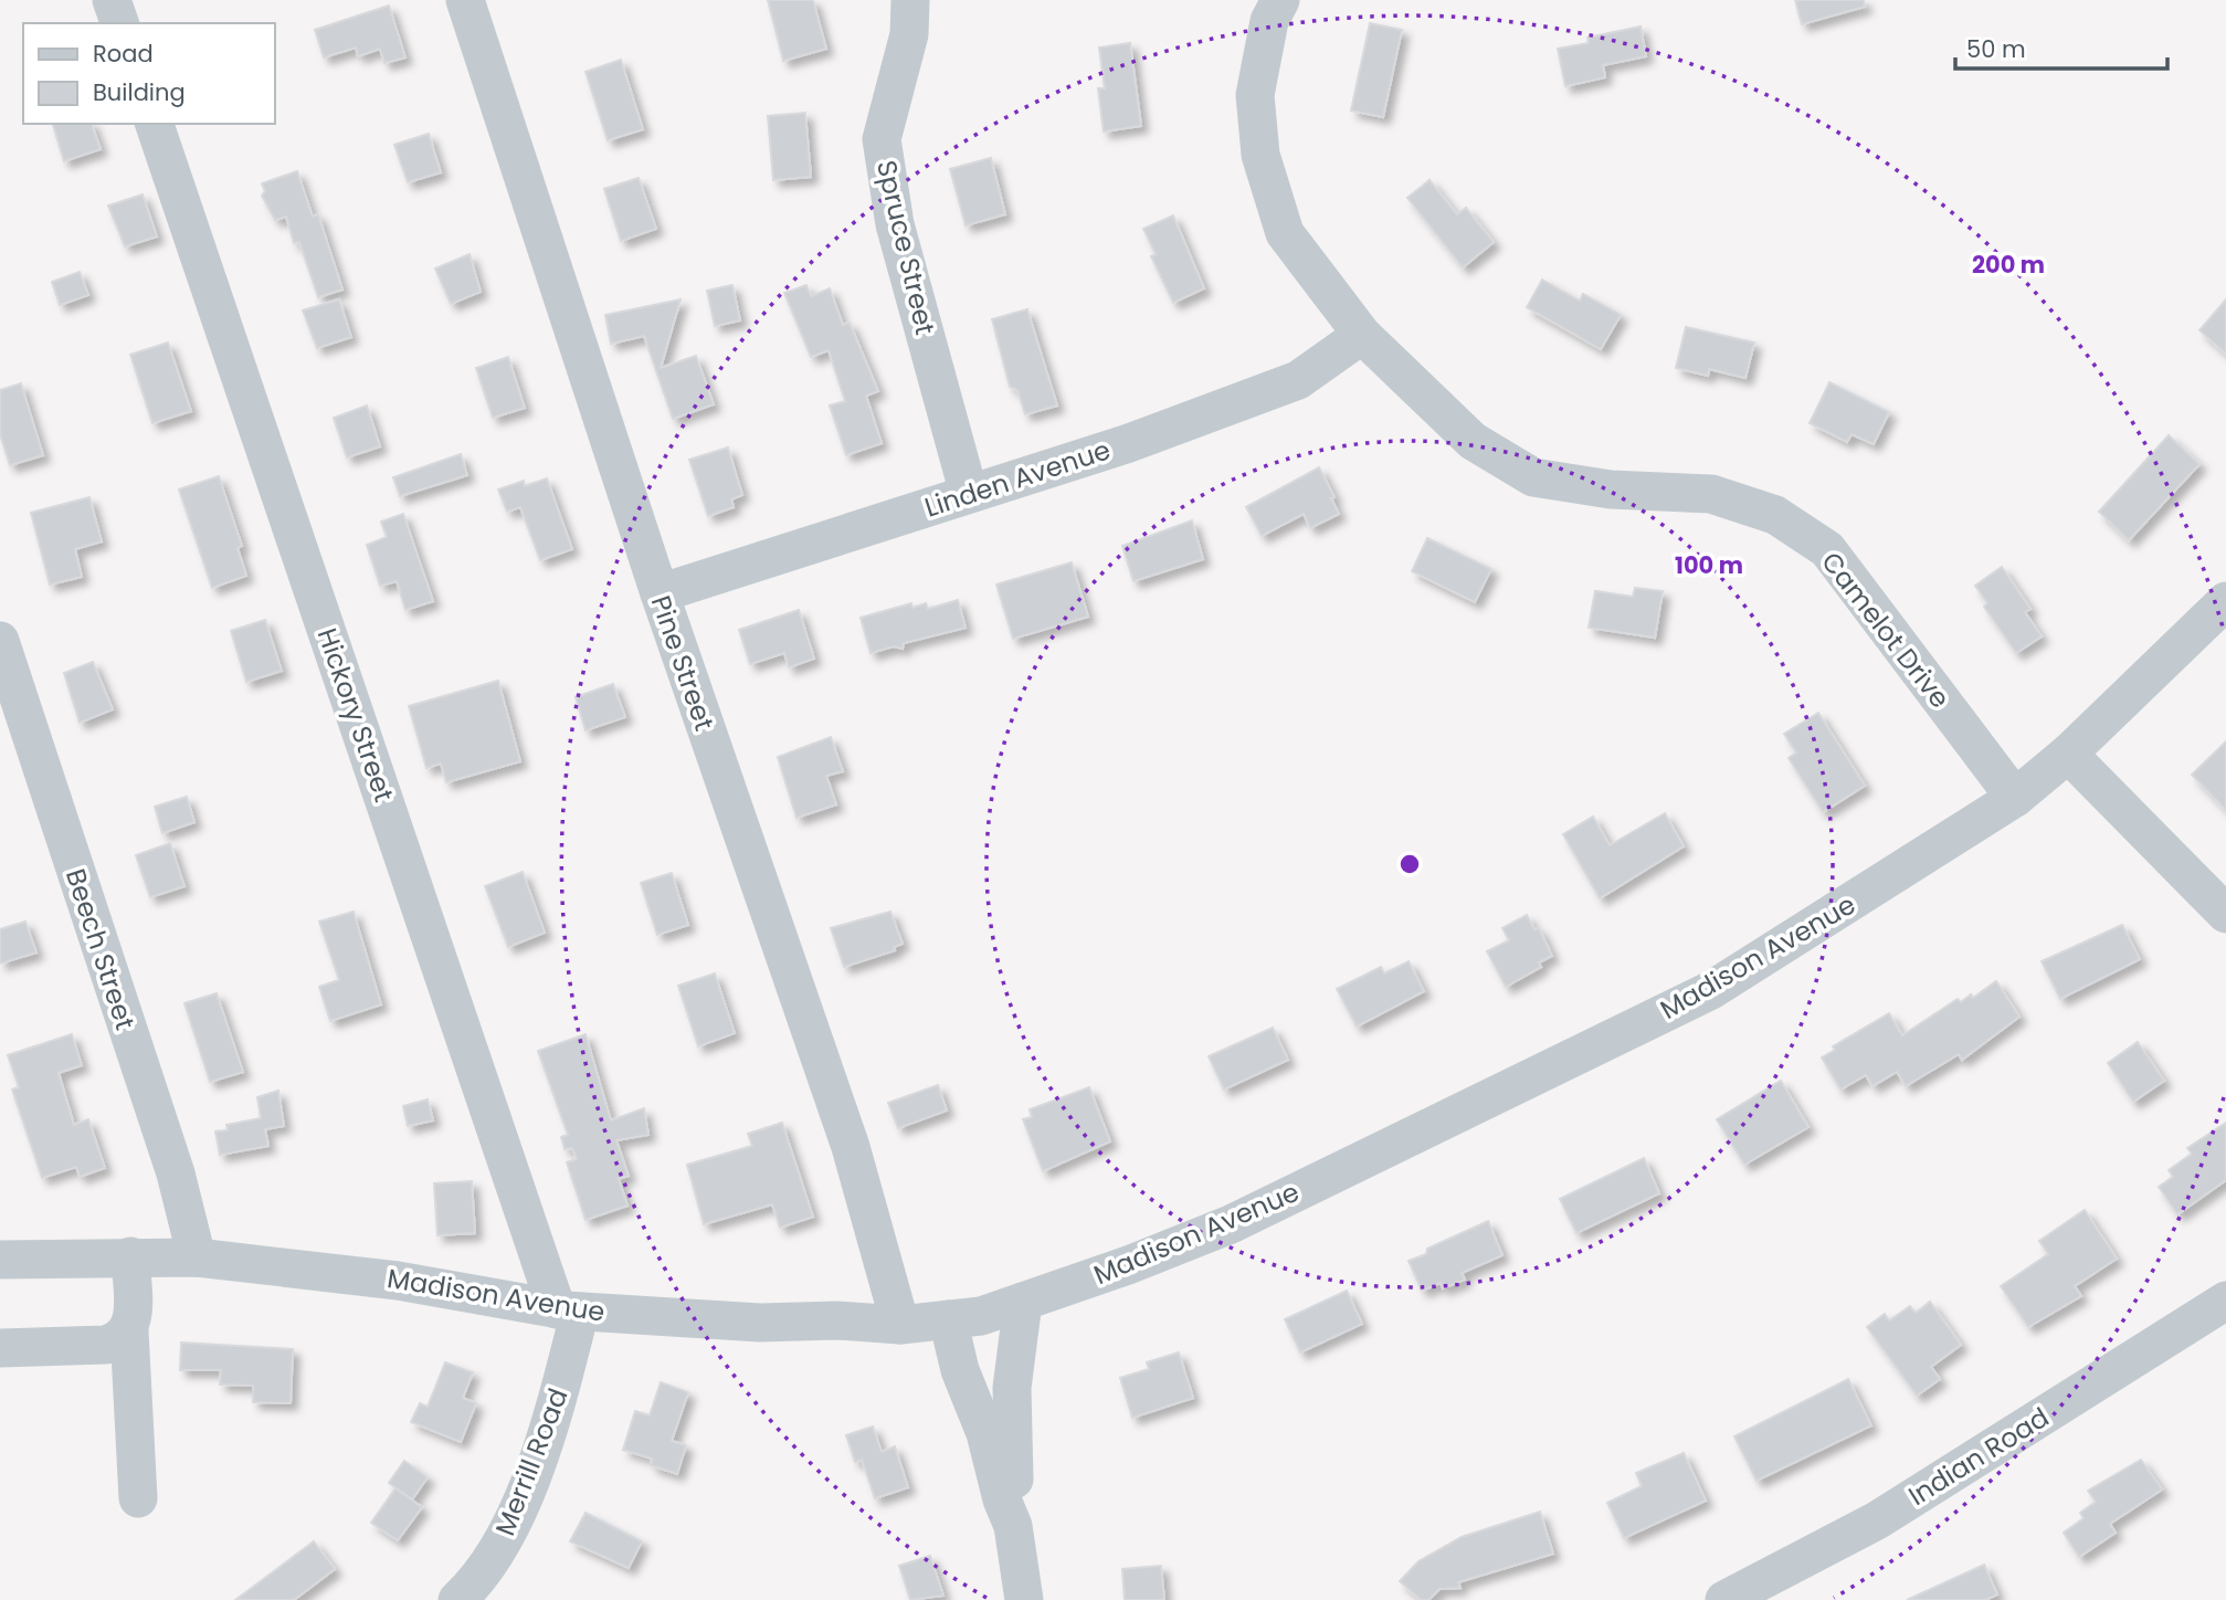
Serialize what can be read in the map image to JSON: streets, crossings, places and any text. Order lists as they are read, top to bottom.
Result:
{
  "streets": {
    "street": [
      "Spruce Street",
      "Linden Avenue",
      "Camelot Drive",
      "Pine Street",
      "Hickory Street",
      "Beech Street",
      "Madison Avenue",
      "Indian Road",
      "Merrill Road"
    ]
  },
  "crossings": [
    ["Spruce Street", "Linden Avenue"],
    ["Linden Avenue", "Camelot Drive"],
    ["Linden Avenue", "Pine Street"],
    ["Camelot Drive", "Madison Avenue"],
    ["Pine Street", "Madison Avenue"],
    ["Hickory Street", "Madison Avenue"],
    ["Hickory Street", "Merrill Road"],
    ["Beech Street", "Madison Avenue"],
    ["Madison Avenue", "Merrill Road"]
  ],
  "legend": ["Road", "Building"],
  "scale_bar": "50 m",
  "rings": ["200 m", "100 m"]
}
